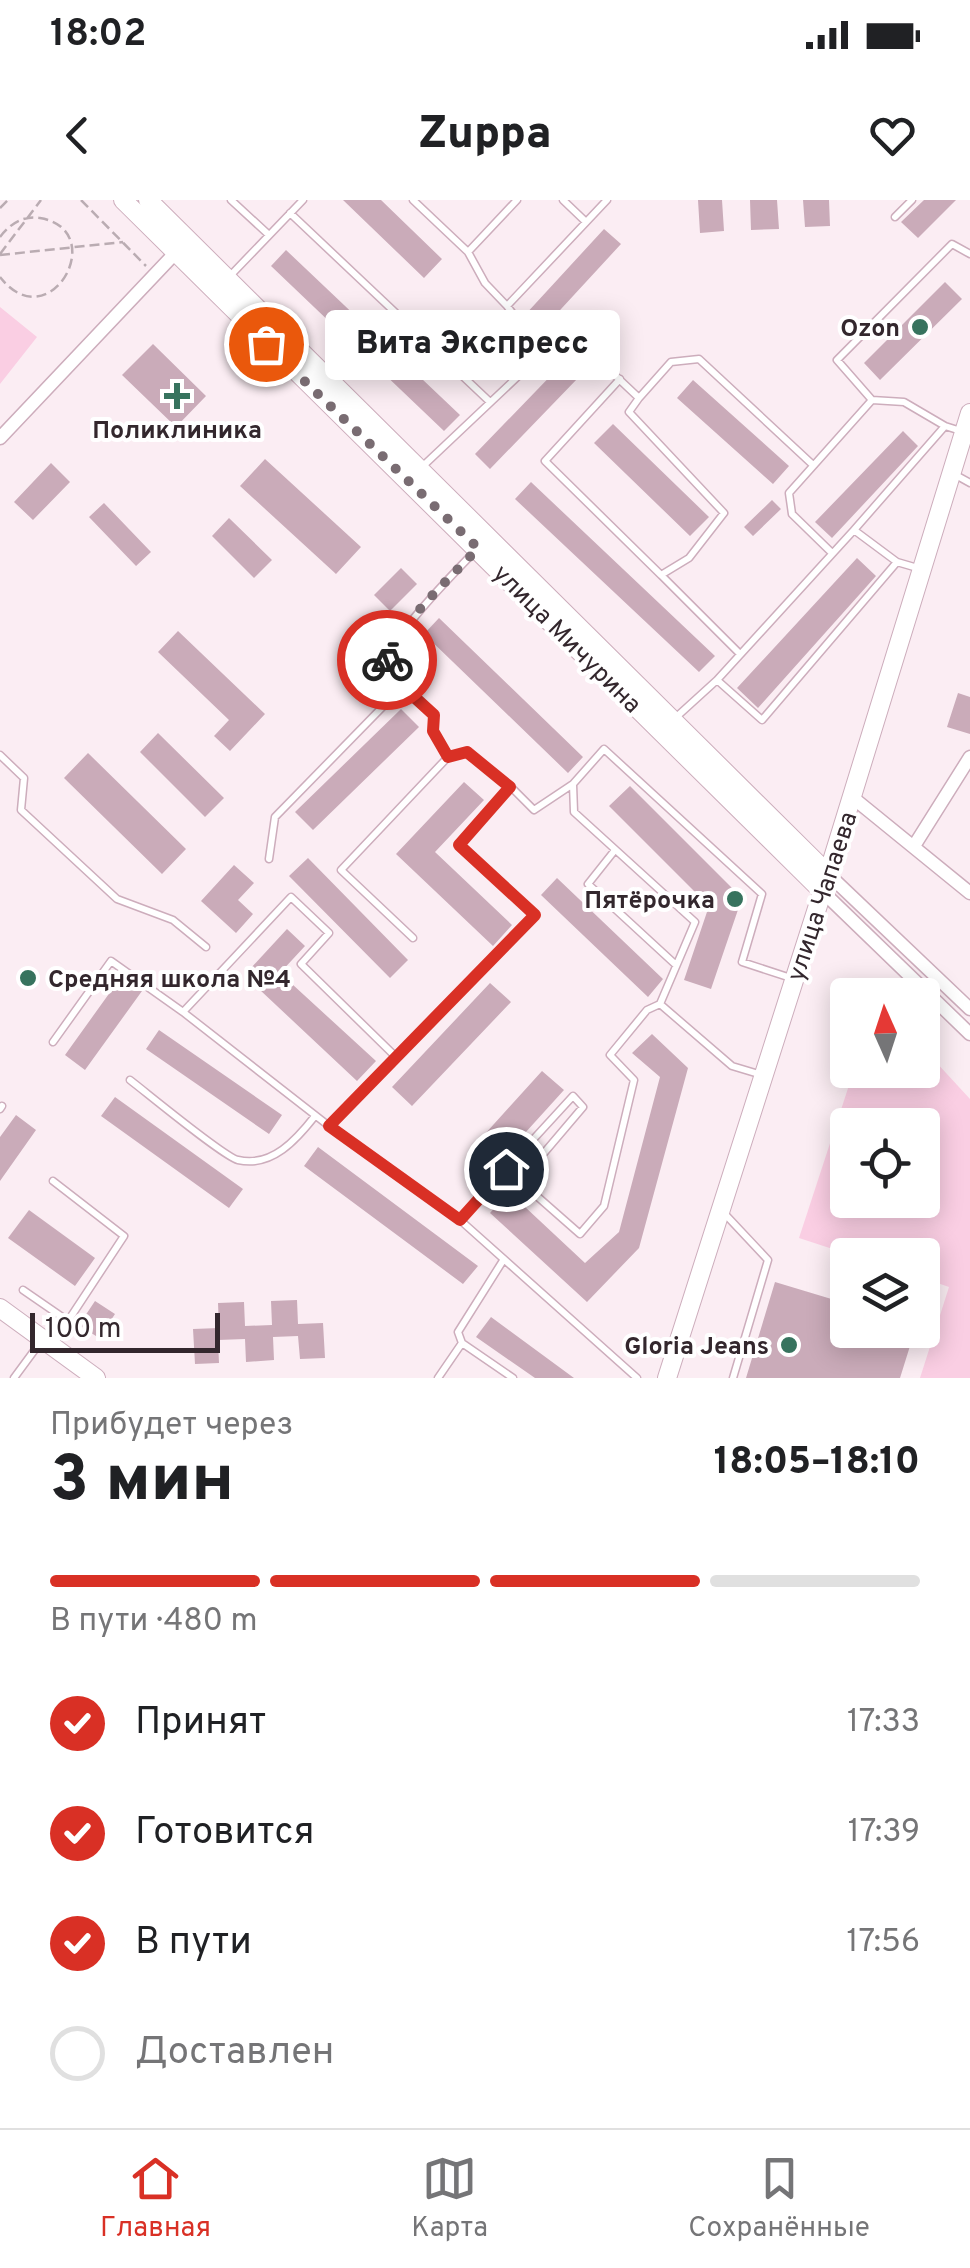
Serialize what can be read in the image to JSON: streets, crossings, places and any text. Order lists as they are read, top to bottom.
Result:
{
  "streets": {
    "street": ["улица Мичурина", "улица Чапаева"]
  },
  "crossings": [
    ["улица Мичурина", "улица Чапаева"]
  ],
  "places": {
    "other": [
      "Ozon",
      "Вита Экспресс",
      "Пятёрочка",
      "Средняя школа №4",
      "Gloria Jeans"
    ],
    "health": ["Поликлиника"]
  },
  "scale_bar": "100 m",
  "north": "top",
  "page": {
    "status": "18:02",
    "header": "Zuppa",
    "bubble": "Вита Экспресс",
    "scale": "100 m",
    "heading": ["3 мин", "Прибудет через", "18:05–18:10"],
    "bar": "В пути · 480 m",
    "list": [
      ["Принят", "17:33"],
      ["Готовится", "17:39"],
      ["В пути", "17:56"],
      "Доставлен"
    ],
    "tabs": ["Главная", "Карта", "Сохранённые"]
  }
}
